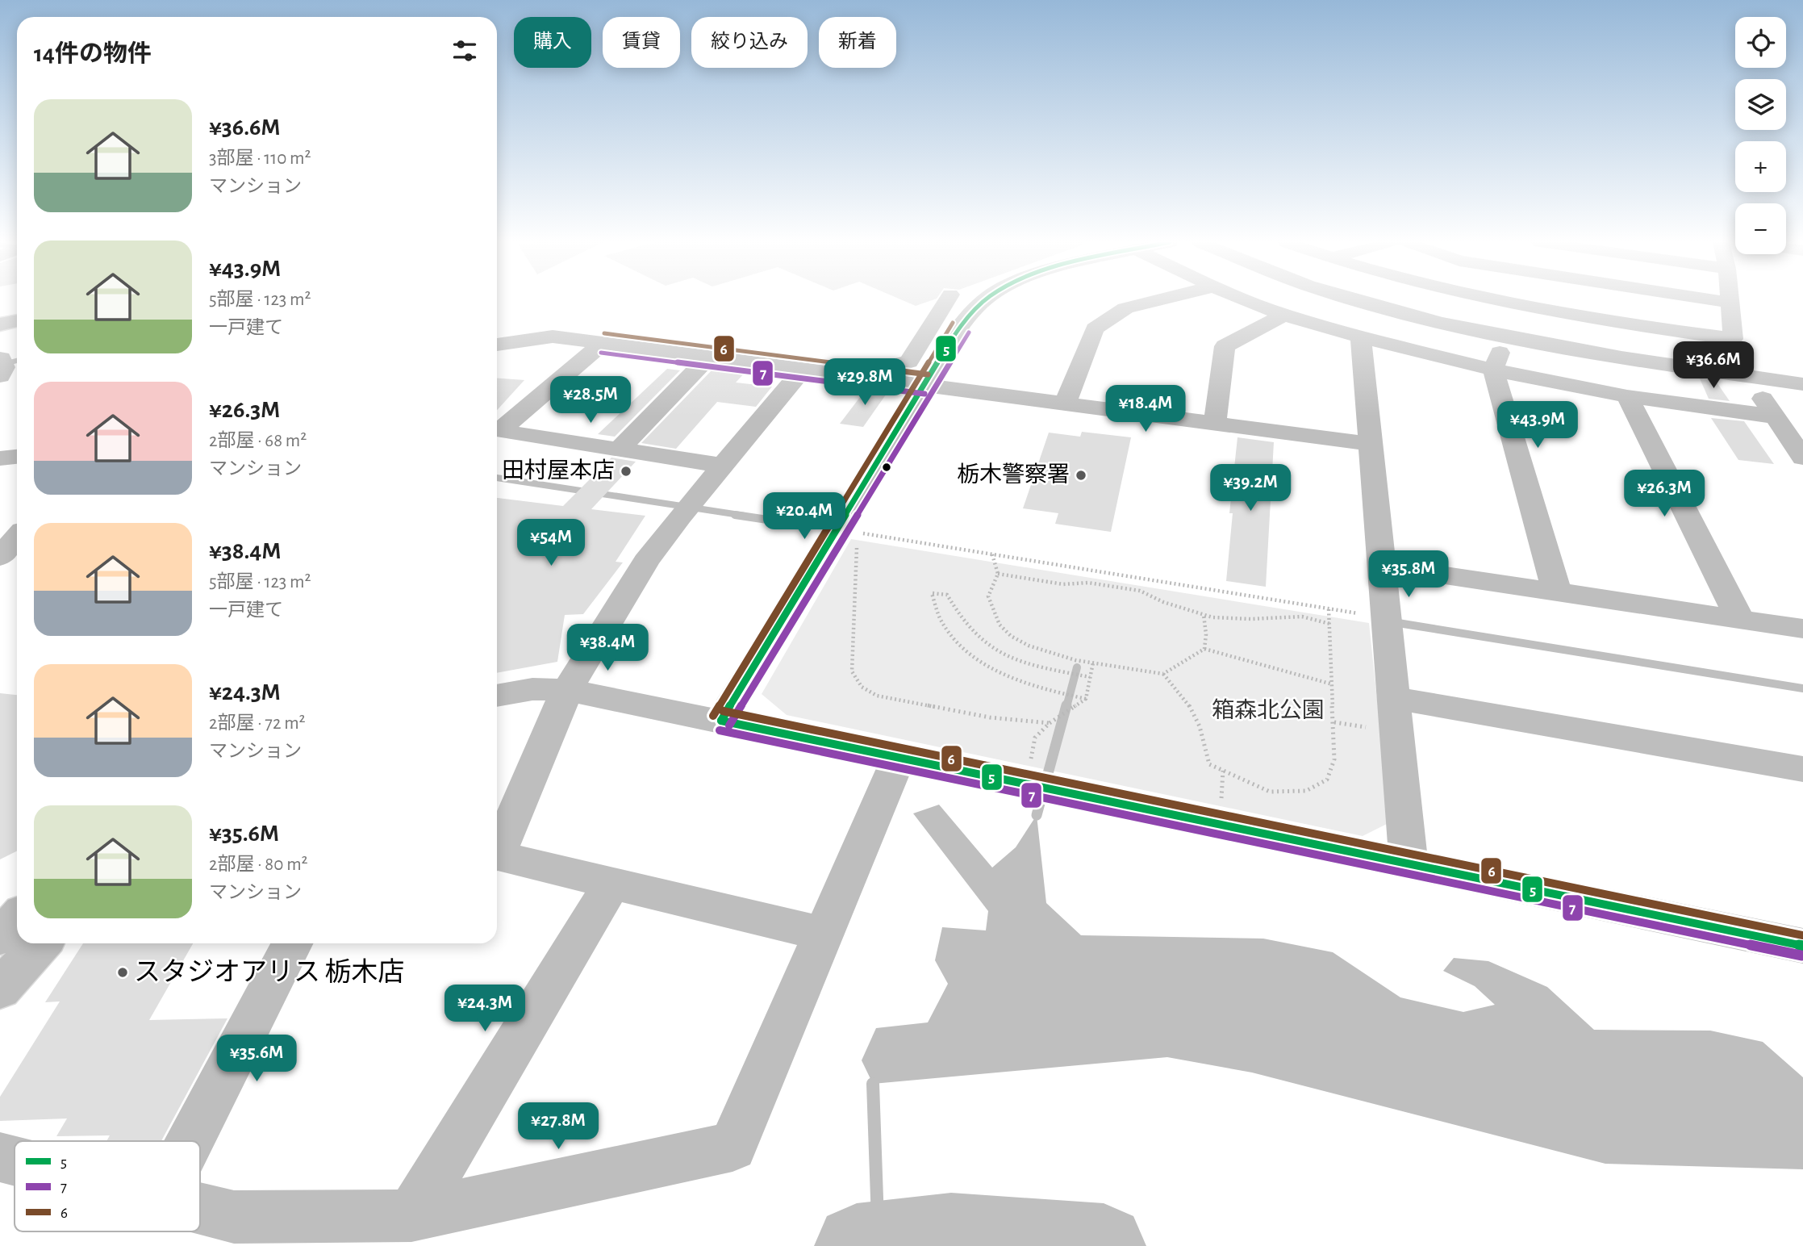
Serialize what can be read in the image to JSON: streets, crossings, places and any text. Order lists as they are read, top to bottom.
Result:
{
  "parks": ["箱森北公園"],
  "places": ["田村屋本店", "栃木警察署", "スタジオアリス 栃木店"],
  "lines": ["transit line 5", "transit line 6", "transit line 7"],
  "legend": ["5", "7", "6"],
  "page": {
    "map_buttons": ["+", "−"],
    "chip": [
      "購入",
      "賃貸",
      "絞り込み",
      "新着"
    ],
    "heading": "14件の物件",
    "list": [
      {
        "name": "¥36.6M",
        "note": "3部屋 · 110 m² · マンション"
      },
      {
        "name": "¥43.9M",
        "note": "5部屋 · 123 m² · 一戸建て"
      },
      {
        "name": "¥26.3M",
        "note": "2部屋 · 68 m² · マンション"
      },
      {
        "name": "¥38.4M",
        "note": "5部屋 · 123 m² · 一戸建て"
      },
      {
        "name": "¥24.3M",
        "note": "2部屋 · 72 m² · マンション"
      },
      {
        "name": "¥35.6M",
        "note": "2部屋 · 80 m² · マンション"
      }
    ],
    "price": [
      "¥36.6M",
      "¥29.8M",
      "¥28.5M",
      "¥18.4M",
      "¥43.9M",
      "¥39.2M",
      "¥26.3M",
      "¥20.4M",
      "¥54M",
      "¥35.8M",
      "¥38.4M",
      "¥24.3M",
      "¥35.6M",
      "¥27.8M"
    ]
  }
}
